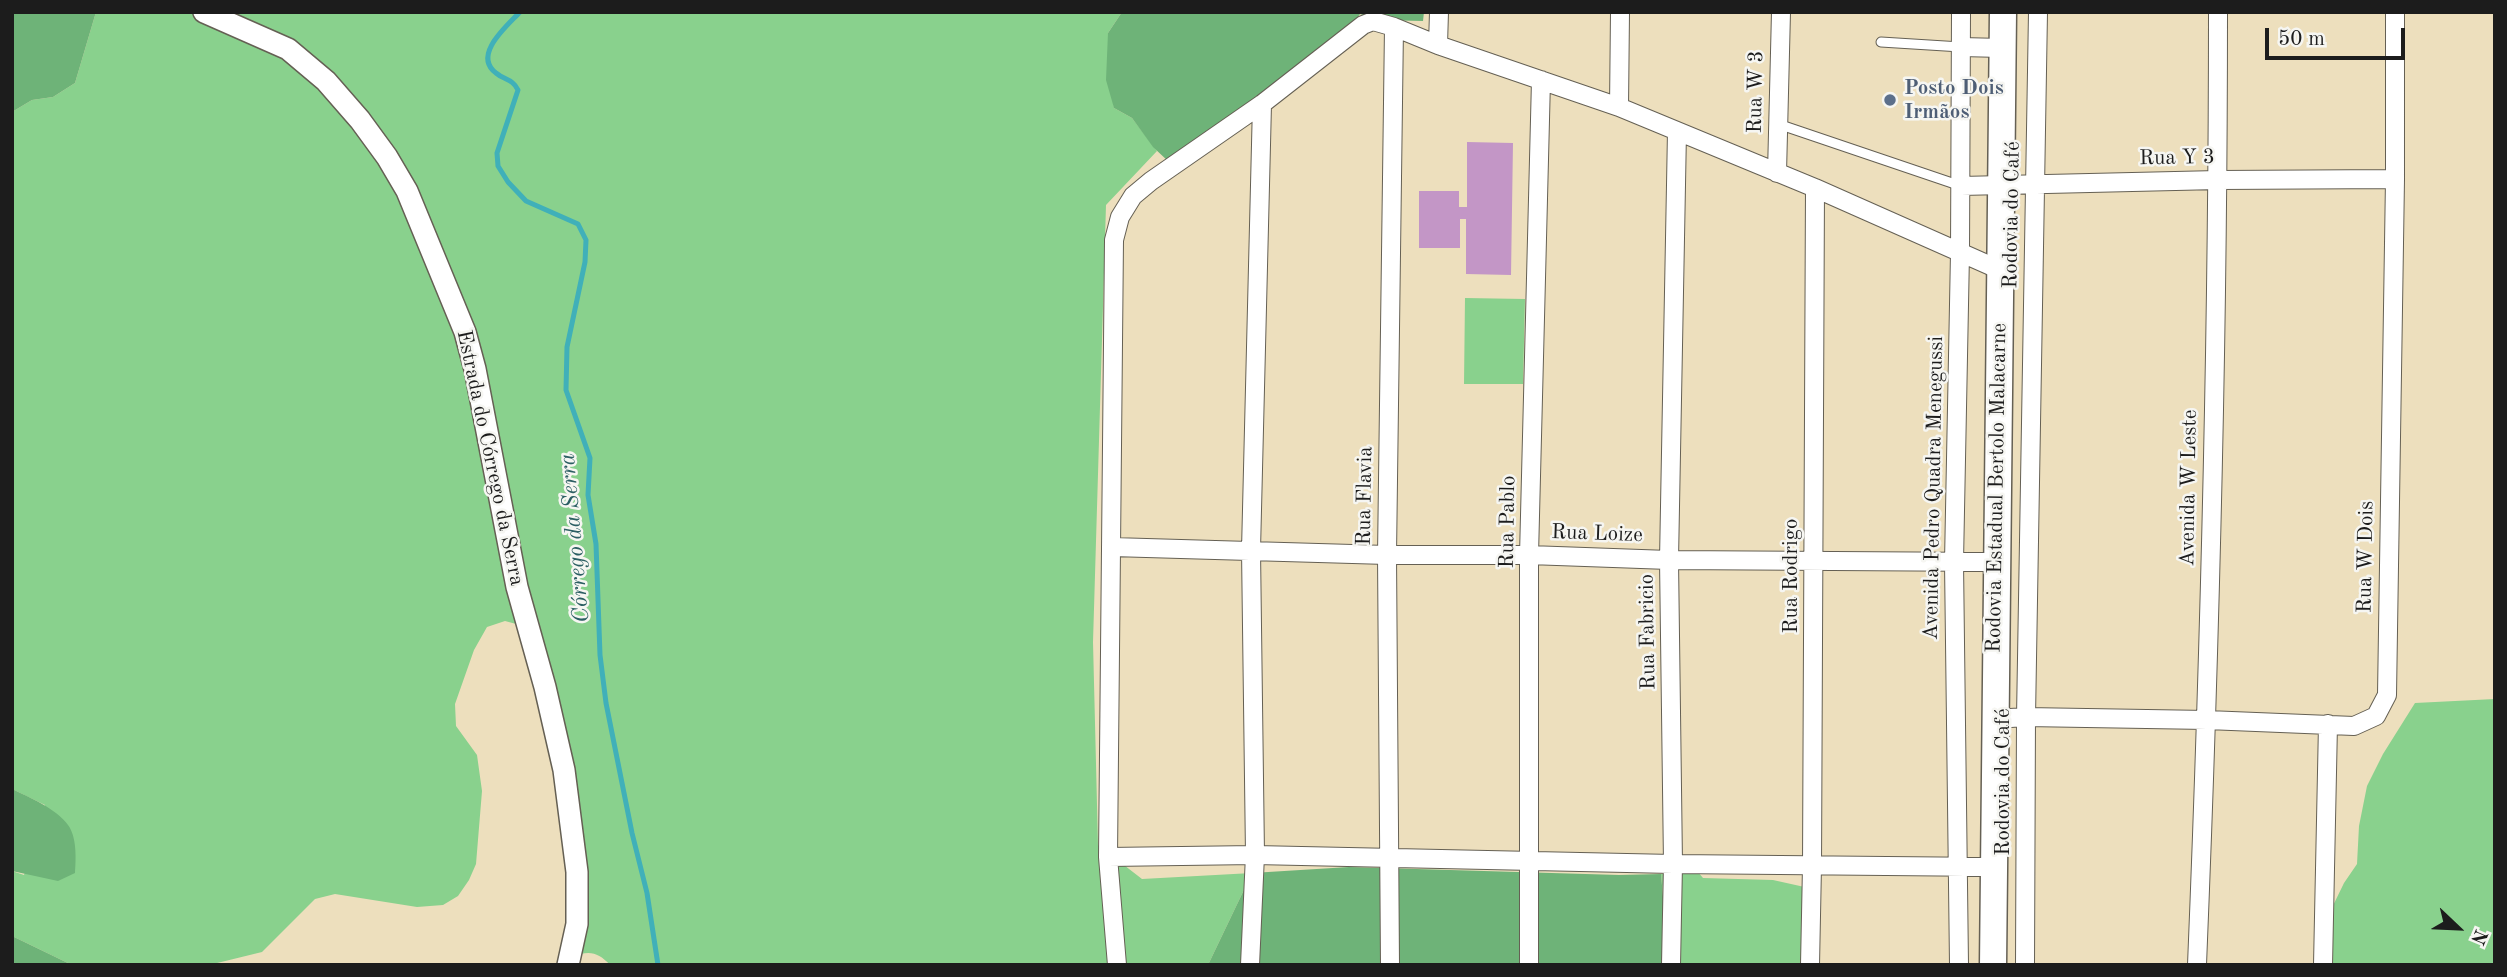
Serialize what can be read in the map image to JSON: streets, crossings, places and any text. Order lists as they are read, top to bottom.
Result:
{
  "streets": {
    "main road": ["Rodovia Estadual Bertolo Malacarne"],
    "street": [
      "Rua W 3",
      "Rua Y 3",
      "Rodovia do Café",
      "Estrada do Córrego da Serra",
      "Avenida Pedro Quadra Menegussi",
      "Avenida W Leste",
      "Rua Flavia",
      "Rua Pablo",
      "Rua Loize",
      "Rua W Dois",
      "Rua Rodrigo",
      "Rua Fabricio"
    ]
  },
  "crossings": [
    ["Rua Y 3", "Rodovia do Café"],
    ["Rua Y 3", "Avenida Pedro Quadra Menegussi"],
    ["Rua Y 3", "Rodovia Estadual Bertolo Malacarne"],
    ["Rua Y 3", "Avenida W Leste"],
    ["Rua Y 3", "Rua W Dois"],
    ["Rodovia do Café", "Rua W Dois"],
    ["Avenida Pedro Quadra Menegussi", "Rua Loize"],
    ["Rodovia Estadual Bertolo Malacarne", "Rua Loize"],
    ["Rodovia Estadual Bertolo Malacarne", "Rua W Dois"],
    ["Avenida W Leste", "Rua W Dois"],
    ["Rua Flavia", "Rua Loize"],
    ["Rua Pablo", "Rua Loize"],
    ["Rua Loize", "Rua Rodrigo"],
    ["Rua Loize", "Rua Fabricio"]
  ],
  "water": ["Córrego da Serra"],
  "places": ["Posto Dois Irmãos"],
  "scale_bar": "50 m",
  "north": "bottom right"
}
